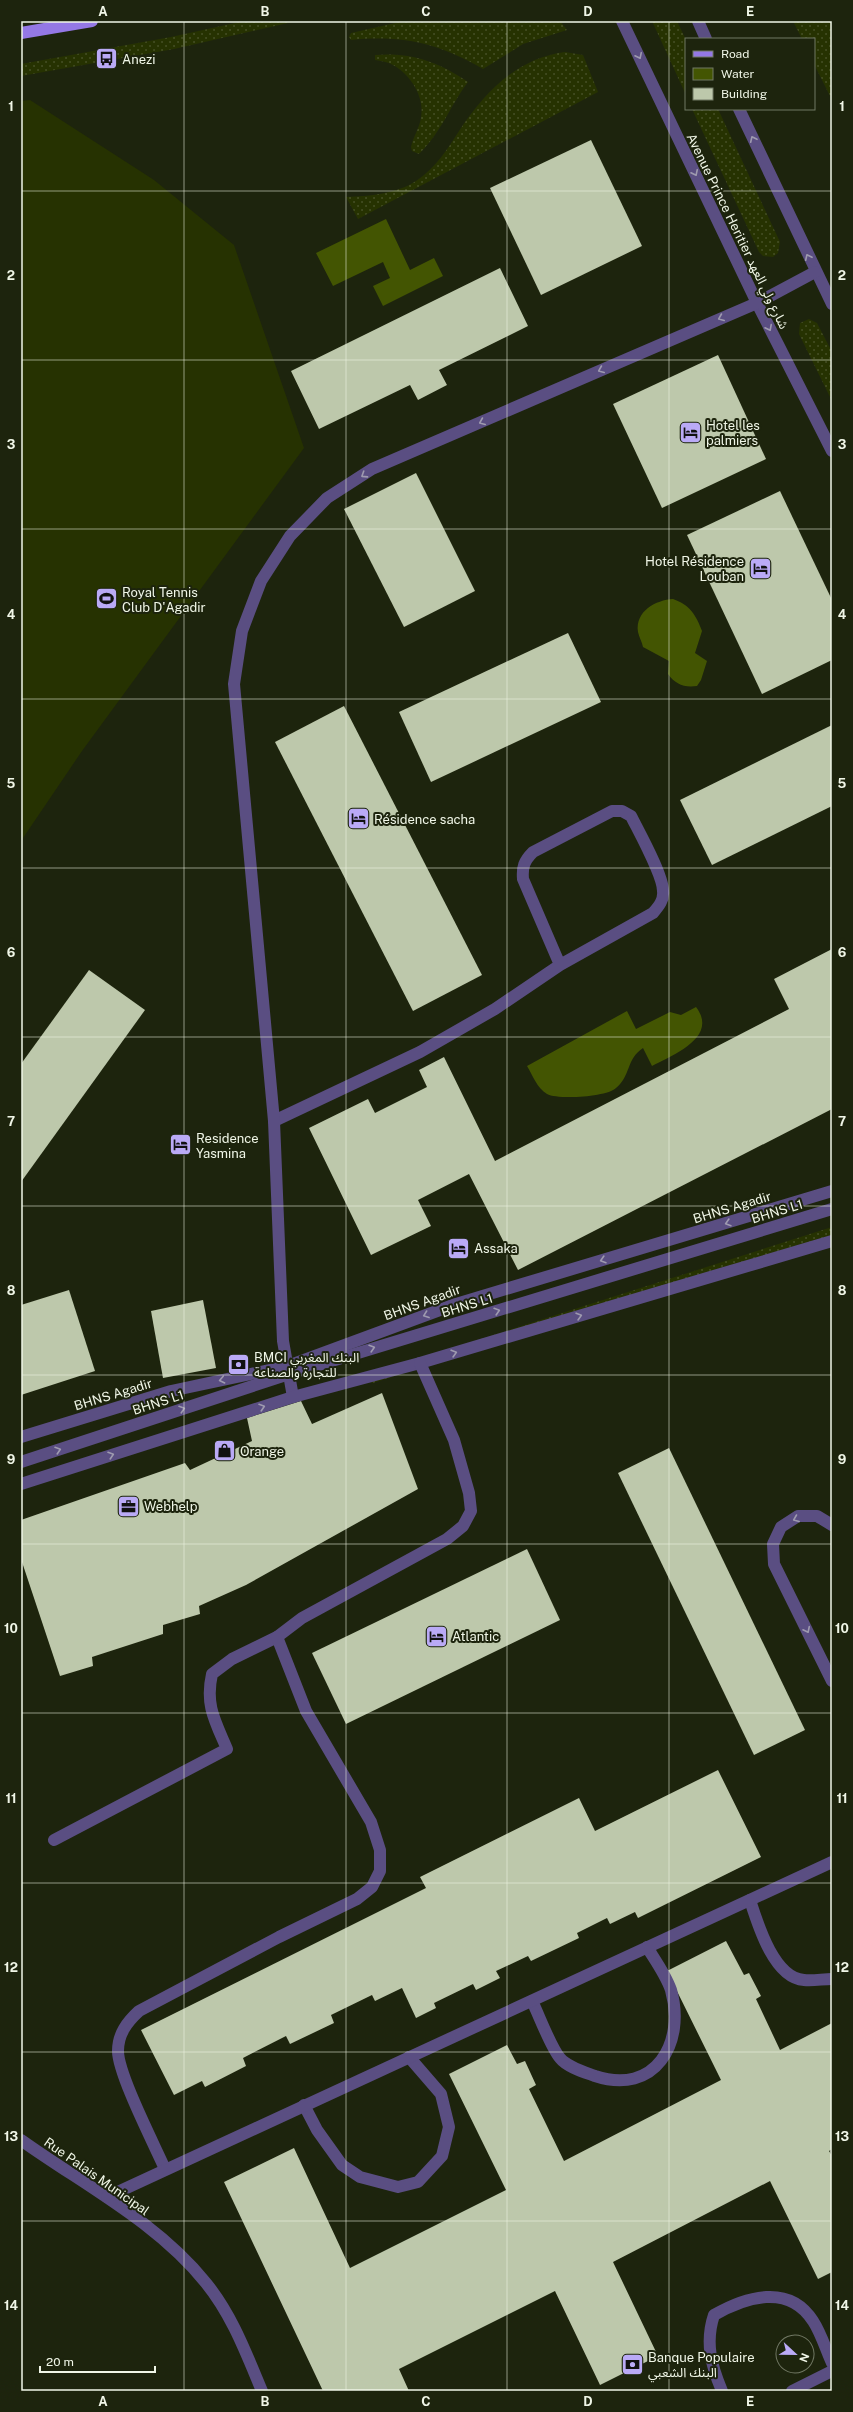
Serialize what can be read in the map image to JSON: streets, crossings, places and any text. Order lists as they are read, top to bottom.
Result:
{
  "streets": {
    "street": [
      "Avenue Prince Heritier شارع ولي العهد",
      "BHNS Agadir",
      "BHNS L1",
      "Rue Palais Municipal"
    ]
  },
  "crossings": [
    ["BHNS Agadir", "BHNS L1"]
  ],
  "places": {
    "bus stop": ["Anezi"],
    "hotel": [
      "Hotel les palmiers",
      "Hotel Résidence Louban",
      "Résidence sacha",
      "Residence Yasmina",
      "Assaka",
      "Atlantic"
    ],
    "sports": ["Royal Tennis Club D'Agadir"],
    "bank": ["BMCI البنك المغربي للتجارة والصناعة", "Banque Populaire البنك الشعبي"],
    "shop": ["Orange"],
    "office": ["Webhelp"]
  },
  "legend": ["Road", "Water", "Building"],
  "scale_bar": "20 m",
  "north": "right",
  "grid": {
    "columns": [
      "A",
      "B",
      "C",
      "D",
      "E"
    ],
    "rows": [
      "1",
      "2",
      "3",
      "4",
      "5",
      "6",
      "7",
      "8",
      "9",
      "10",
      "11",
      "12",
      "13",
      "14"
    ]
  }
}
